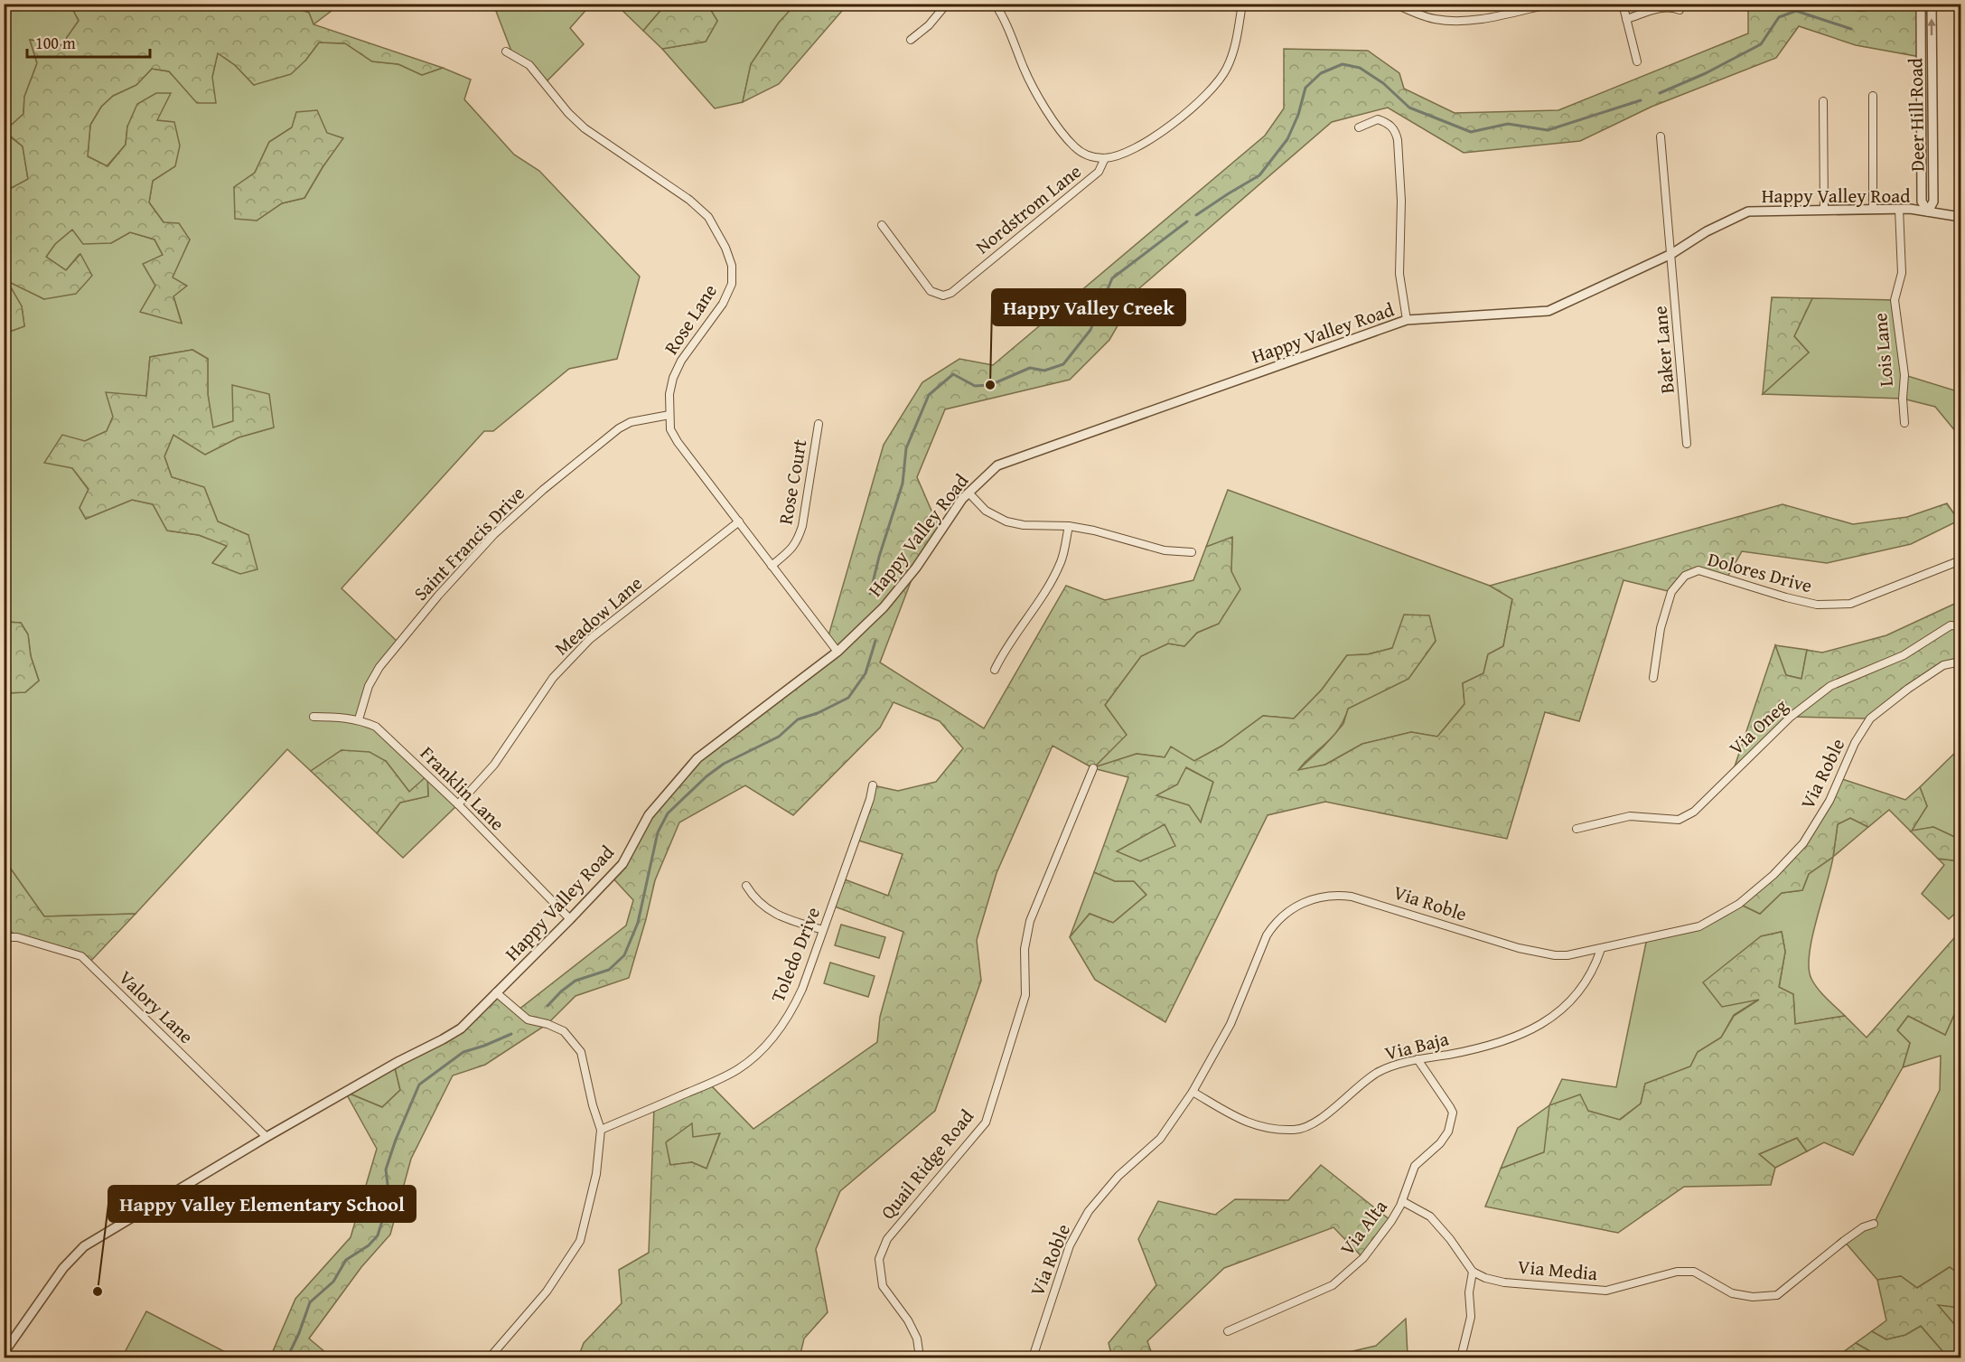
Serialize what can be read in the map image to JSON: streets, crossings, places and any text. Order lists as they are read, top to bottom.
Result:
{
  "streets": {
    "street": [
      "Deer Hill Road",
      "Happy Valley Road",
      "Nordstrom Lane",
      "Rose Lane",
      "Baker Lane",
      "Lois Lane",
      "Rose Court",
      "Saint Francis Drive",
      "Dolores Drive",
      "Meadow Lane",
      "Via Oneg",
      "Via Roble",
      "Franklin Lane",
      "Toledo Drive",
      "Valory Lane",
      "Via Baja",
      "Quail Ridge Road",
      "Via Alta",
      "Via Media"
    ]
  },
  "crossings": [
    ["Deer Hill Road", "Happy Valley Road"],
    ["Happy Valley Road", "Rose Lane"],
    ["Happy Valley Road", "Baker Lane"],
    ["Happy Valley Road", "Lois Lane"],
    ["Happy Valley Road", "Franklin Lane"],
    ["Happy Valley Road", "Valory Lane"],
    ["Rose Lane", "Rose Court"],
    ["Rose Lane", "Saint Francis Drive"],
    ["Rose Lane", "Meadow Lane"],
    ["Saint Francis Drive", "Franklin Lane"],
    ["Meadow Lane", "Franklin Lane"],
    ["Via Roble", "Via Baja"],
    ["Via Baja", "Via Alta"]
  ],
  "places": ["Happy Valley Creek", "Happy Valley Elementary School"],
  "scale_bar": "100 m"
}
